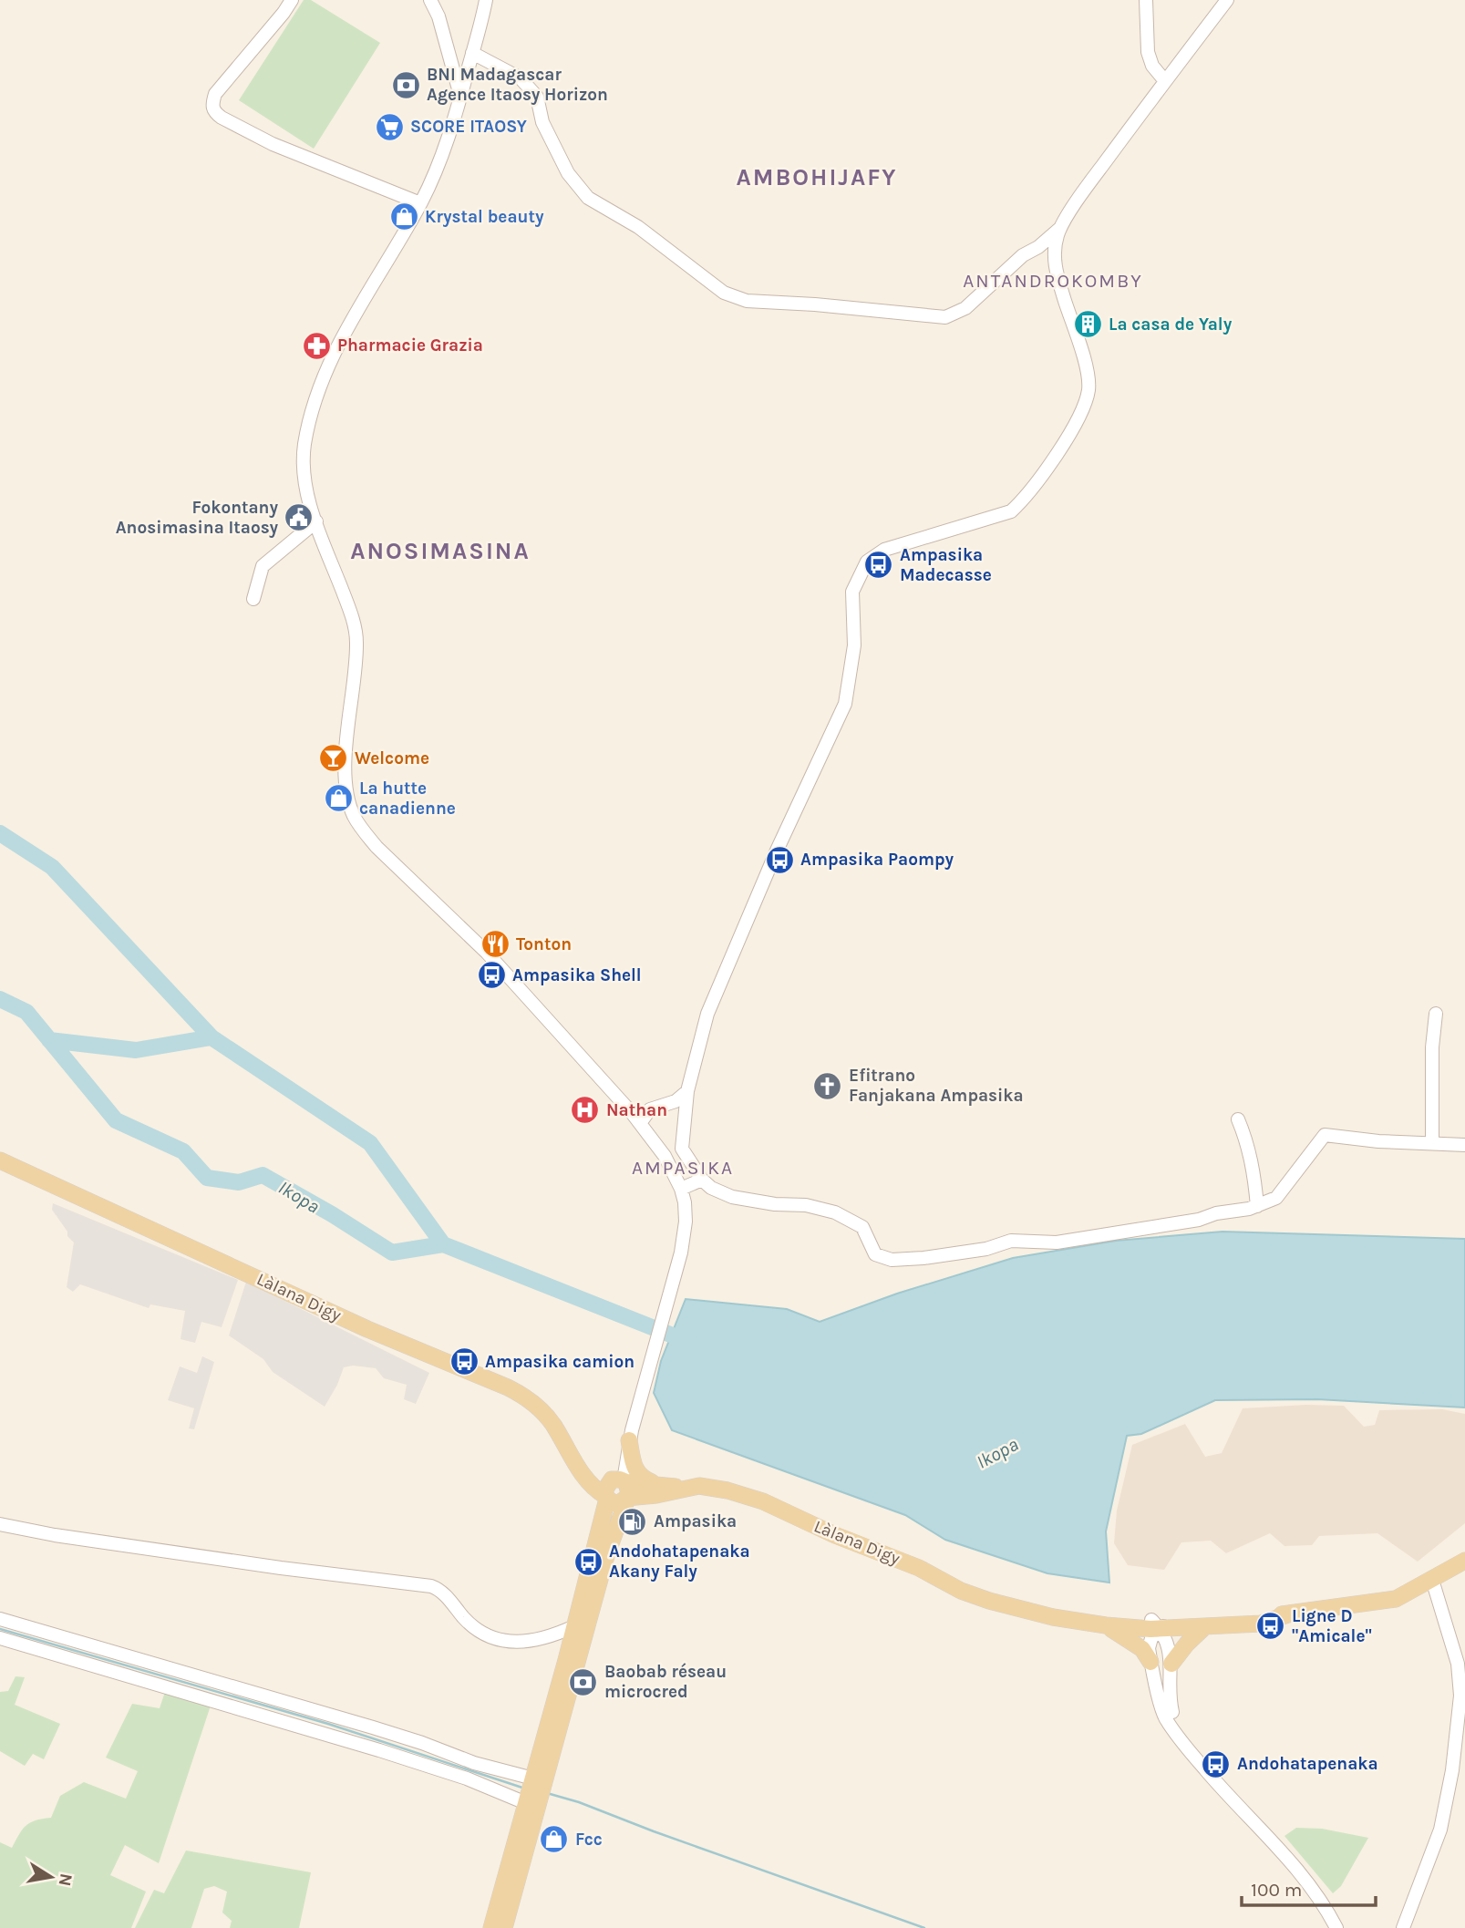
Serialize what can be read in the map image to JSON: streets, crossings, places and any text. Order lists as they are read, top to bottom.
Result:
{
  "streets": {
    "main road": ["Làlana Digy"]
  },
  "districts": [
    "AMBOHIJAFY",
    "ANTANDROKOMBY",
    "ANOSIMASINA",
    "AMPASIKA"
  ],
  "water": ["Ikopa"],
  "places": {
    "bank": ["BNI Madagascar Agence Itaosy Horizon", "Baobab réseau microcred"],
    "supermarket": ["SCORE ITAOSY"],
    "shop": ["Krystal beauty", "La hutte canadienne", "Fcc"],
    "building": ["La casa de Yaly"],
    "pharmacy": ["Pharmacie Grazia"],
    "public building": ["Fokontany Anosimasina Itaosy"],
    "bus stop": [
      "Ampasika Madecasse",
      "Ampasika Paompy",
      "Ampasika Shell",
      "Ampasika camion",
      "Andohatapenaka Akany Faly",
      "Ligne D \"Amicale\"",
      "Andohatapenaka"
    ],
    "bar": ["Welcome"],
    "restaurant": ["Tonton"],
    "church": ["Efitrano Fanjakana Ampasika"],
    "hospital": ["Nathan"],
    "fuel station": ["Ampasika"]
  },
  "scale_bar": "100 m",
  "north": "right"
}
